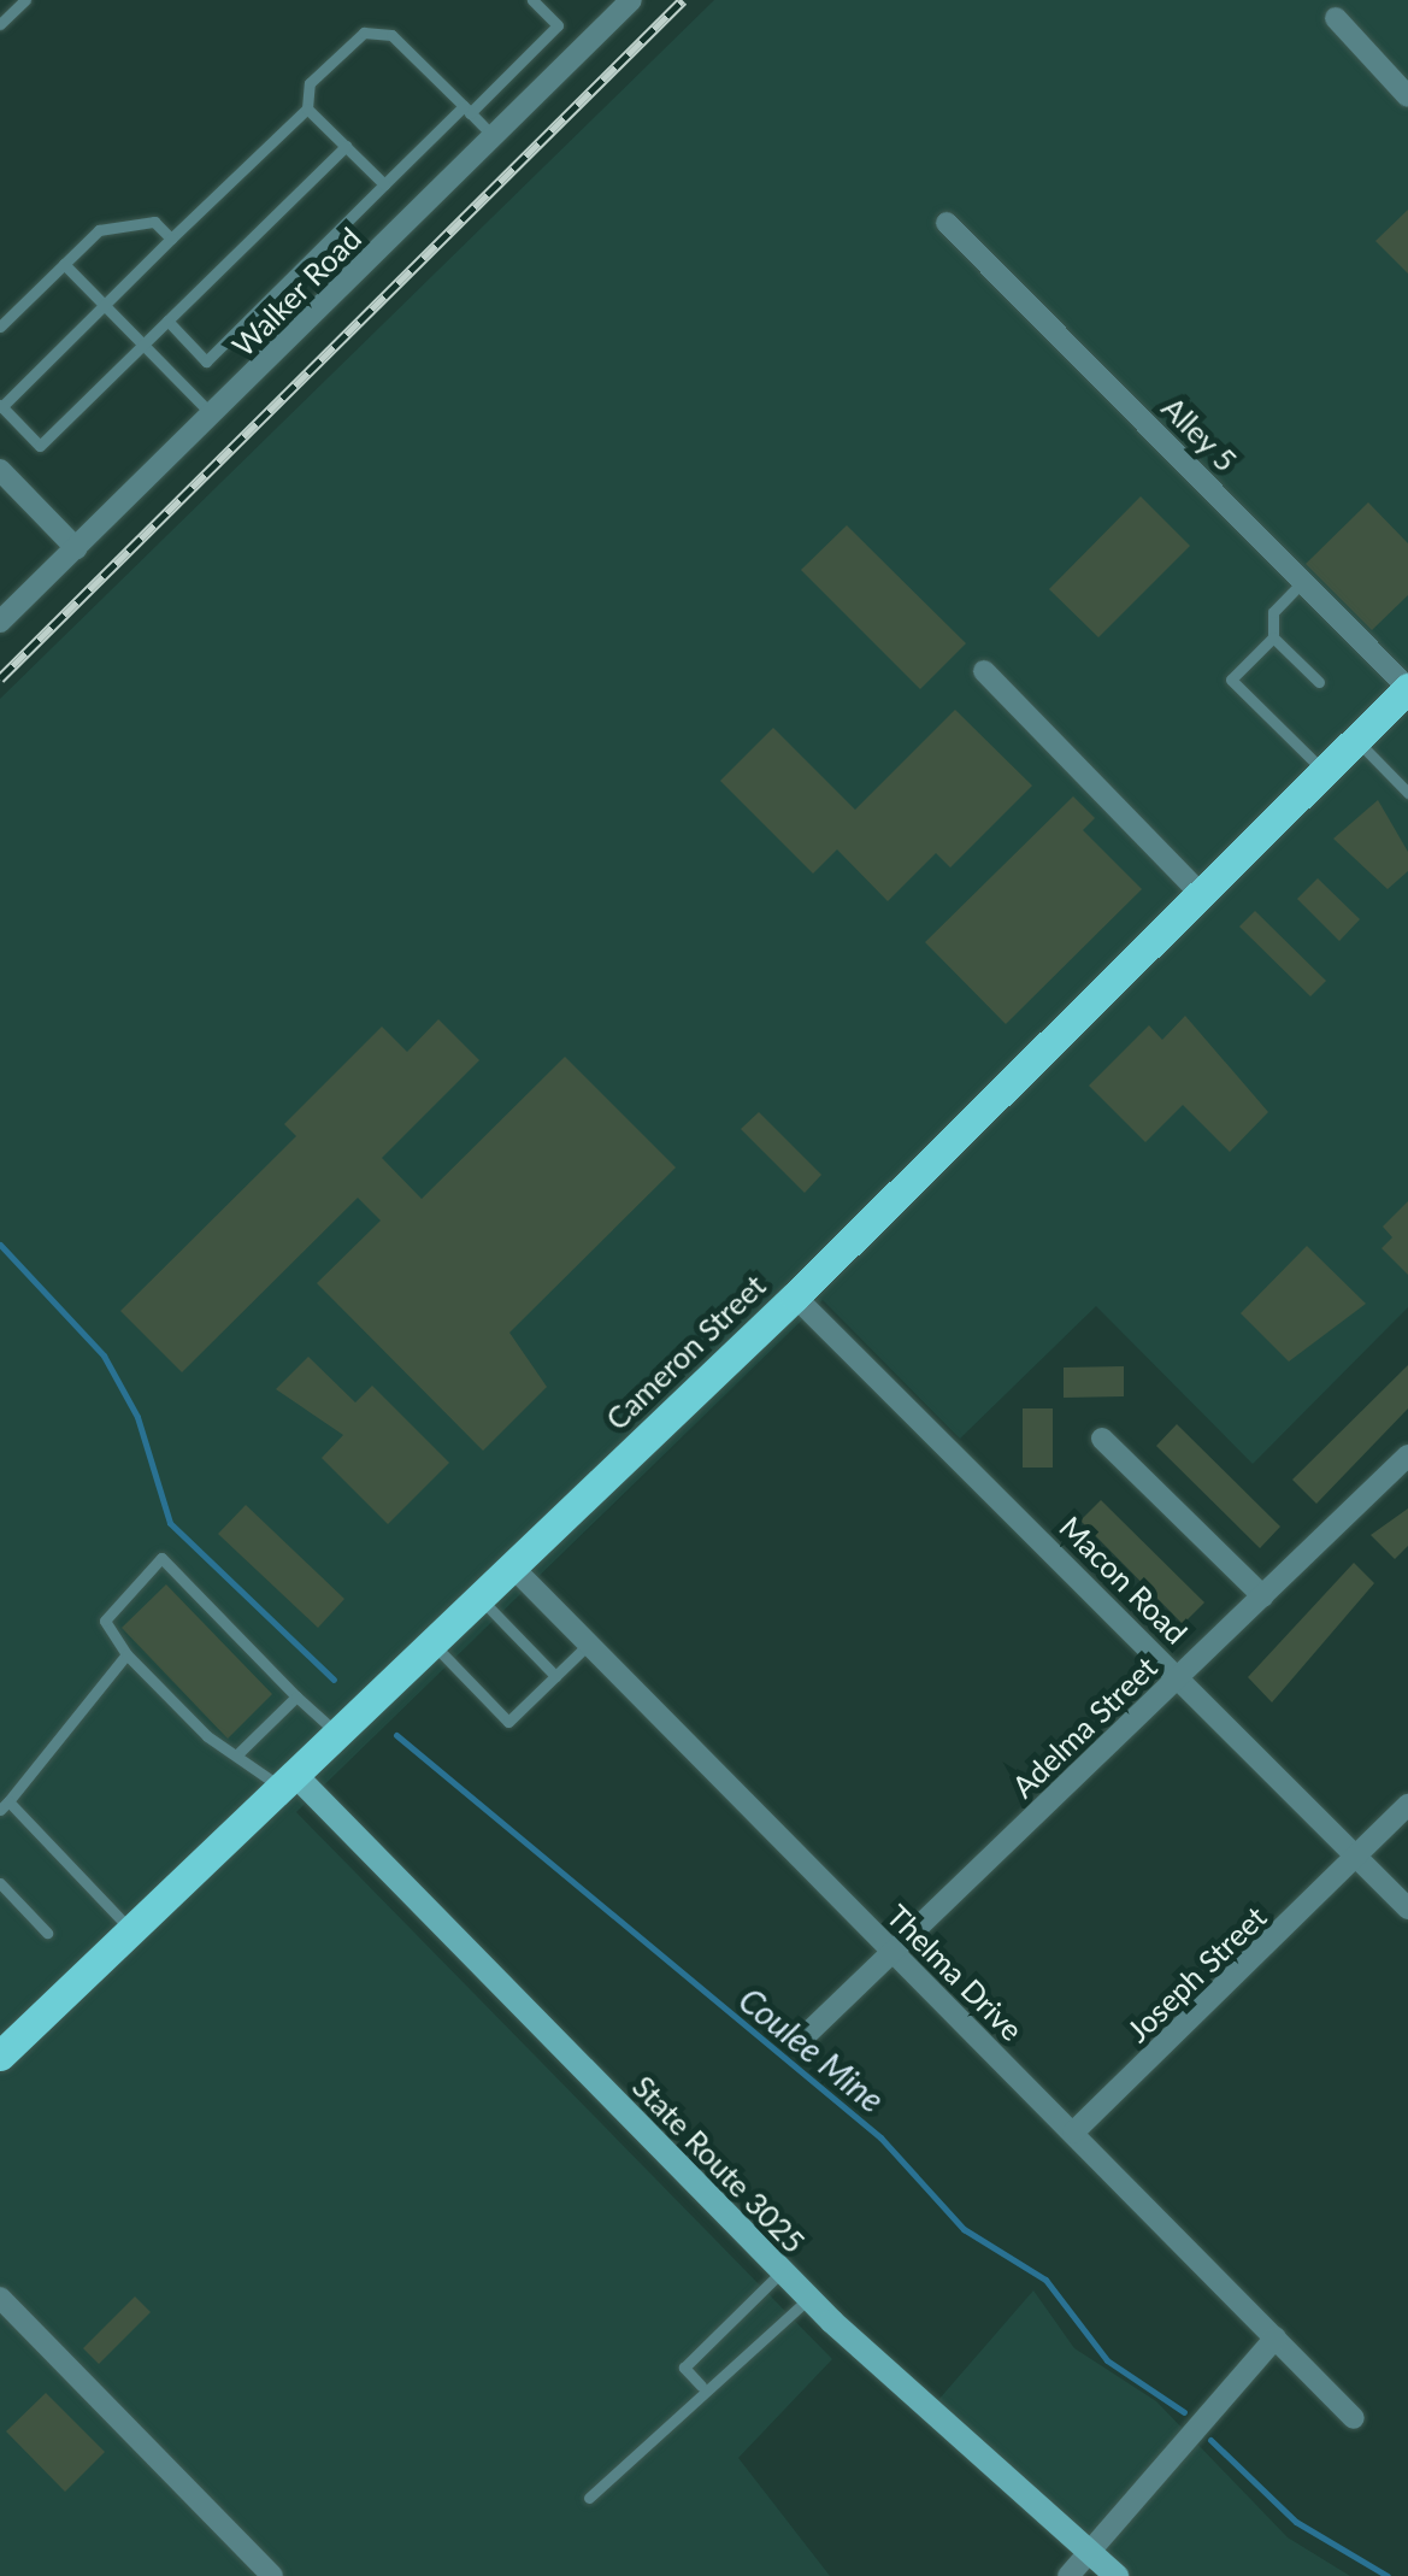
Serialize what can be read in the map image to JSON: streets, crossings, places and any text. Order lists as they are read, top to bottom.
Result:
{
  "streets": {
    "main road": ["Cameron Street", "State Route 3025"],
    "street": [
      "Walker Road",
      "Alley 5",
      "Macon Road",
      "Adelma Street",
      "Thelma Drive",
      "Joseph Street"
    ]
  },
  "crossings": [
    ["Alley 5", "Cameron Street"],
    ["Cameron Street", "Macon Road"],
    ["Cameron Street", "Thelma Drive"],
    ["Cameron Street", "State Route 3025"],
    ["Macon Road", "Adelma Street"],
    ["Macon Road", "Joseph Street"],
    ["Adelma Street", "Thelma Drive"],
    ["Thelma Drive", "Joseph Street"]
  ],
  "water": ["Coulee Mine"]
}
